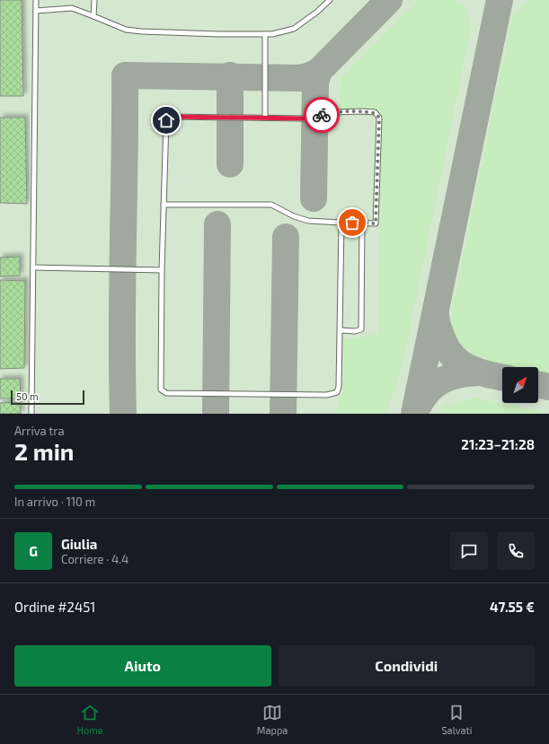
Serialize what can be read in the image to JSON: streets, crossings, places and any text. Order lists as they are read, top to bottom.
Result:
{
  "scale_bar": "50 m",
  "north": "top right",
  "page": {
    "scale": "50 m",
    "heading": ["2 min", "Arriva tra", "21:23–21:28"],
    "panel": [
      "Giulia",
      "Corriere · 4.4",
      "Ordine #2451",
      "47.55 €"
    ],
    "bar": "In arrivo · 110 m",
    "round": "G",
    "buttons": ["Aiuto", "Condividi"],
    "tabs": ["Home", "Mappa", "Salvati"]
  }
}
